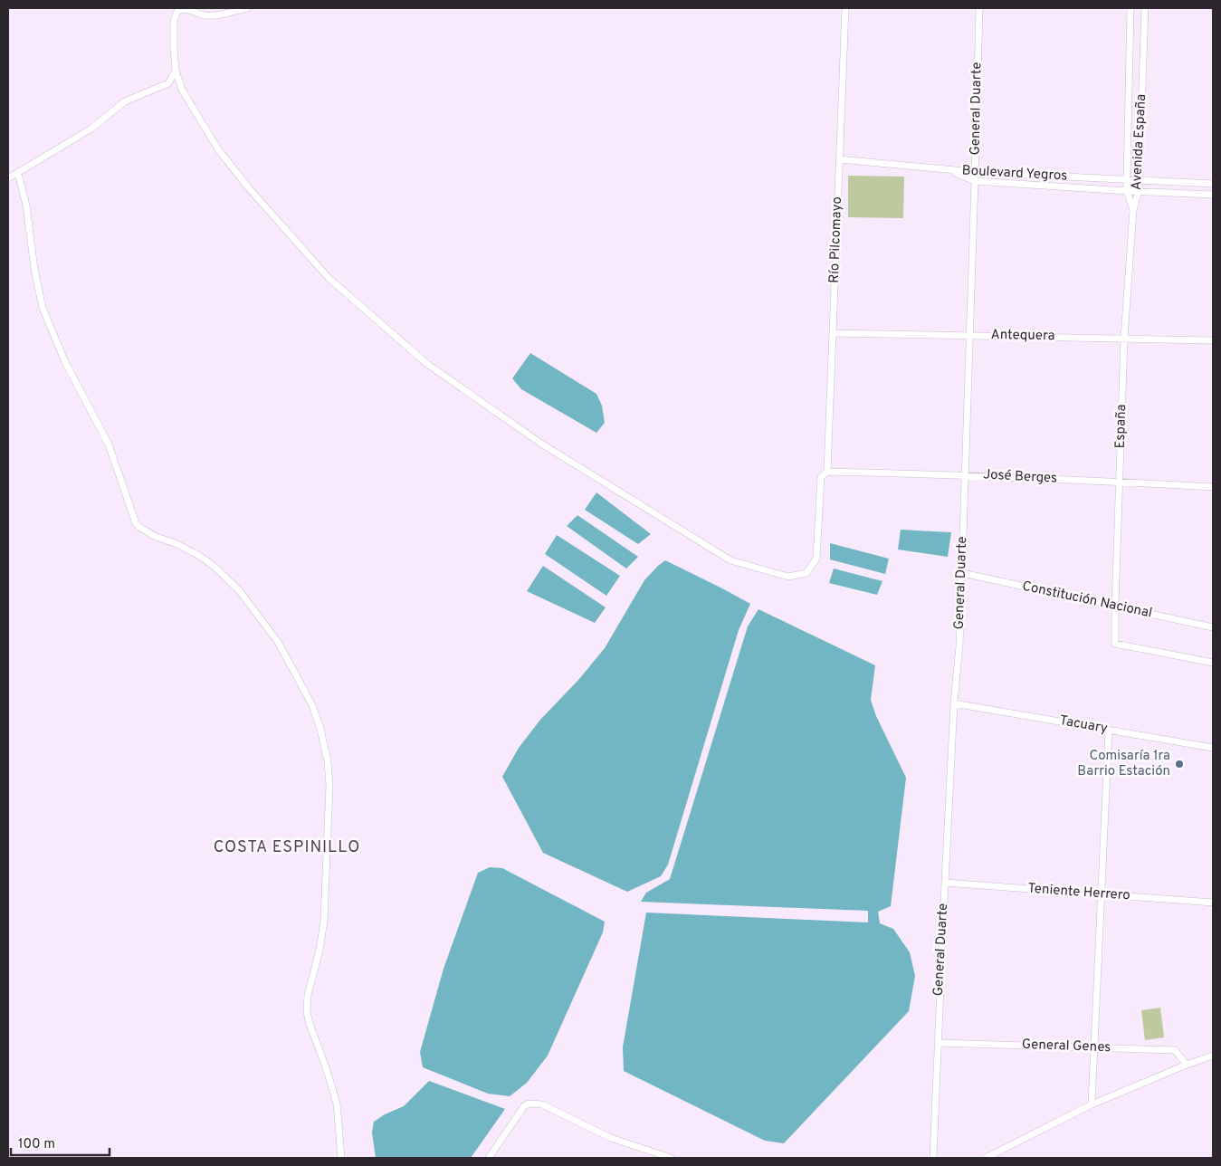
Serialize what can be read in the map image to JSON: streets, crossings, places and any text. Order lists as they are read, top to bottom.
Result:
{
  "streets": {
    "street": [
      "General Duarte",
      "Avenida España",
      "Boulevard Yegros",
      "Río Pilcomayo",
      "Antequera",
      "España",
      "José Berges",
      "Constitución Nacional",
      "Tacuary",
      "Teniente Herrero",
      "General Genes"
    ]
  },
  "crossings": [
    ["General Duarte", "Boulevard Yegros"],
    ["General Duarte", "Antequera"],
    ["General Duarte", "José Berges"],
    ["General Duarte", "Constitución Nacional"],
    ["General Duarte", "Tacuary"],
    ["General Duarte", "Teniente Herrero"],
    ["General Duarte", "General Genes"],
    ["Avenida España", "Boulevard Yegros"],
    ["Avenida España", "España"],
    ["Río Pilcomayo", "Antequera"],
    ["Río Pilcomayo", "José Berges"],
    ["Antequera", "España"],
    ["España", "José Berges"],
    ["España", "Constitución Nacional"]
  ],
  "districts": ["COSTA ESPINILLO"],
  "places": ["Comisaría 1ra Barrio Estación"],
  "scale_bar": "100 m"
}
